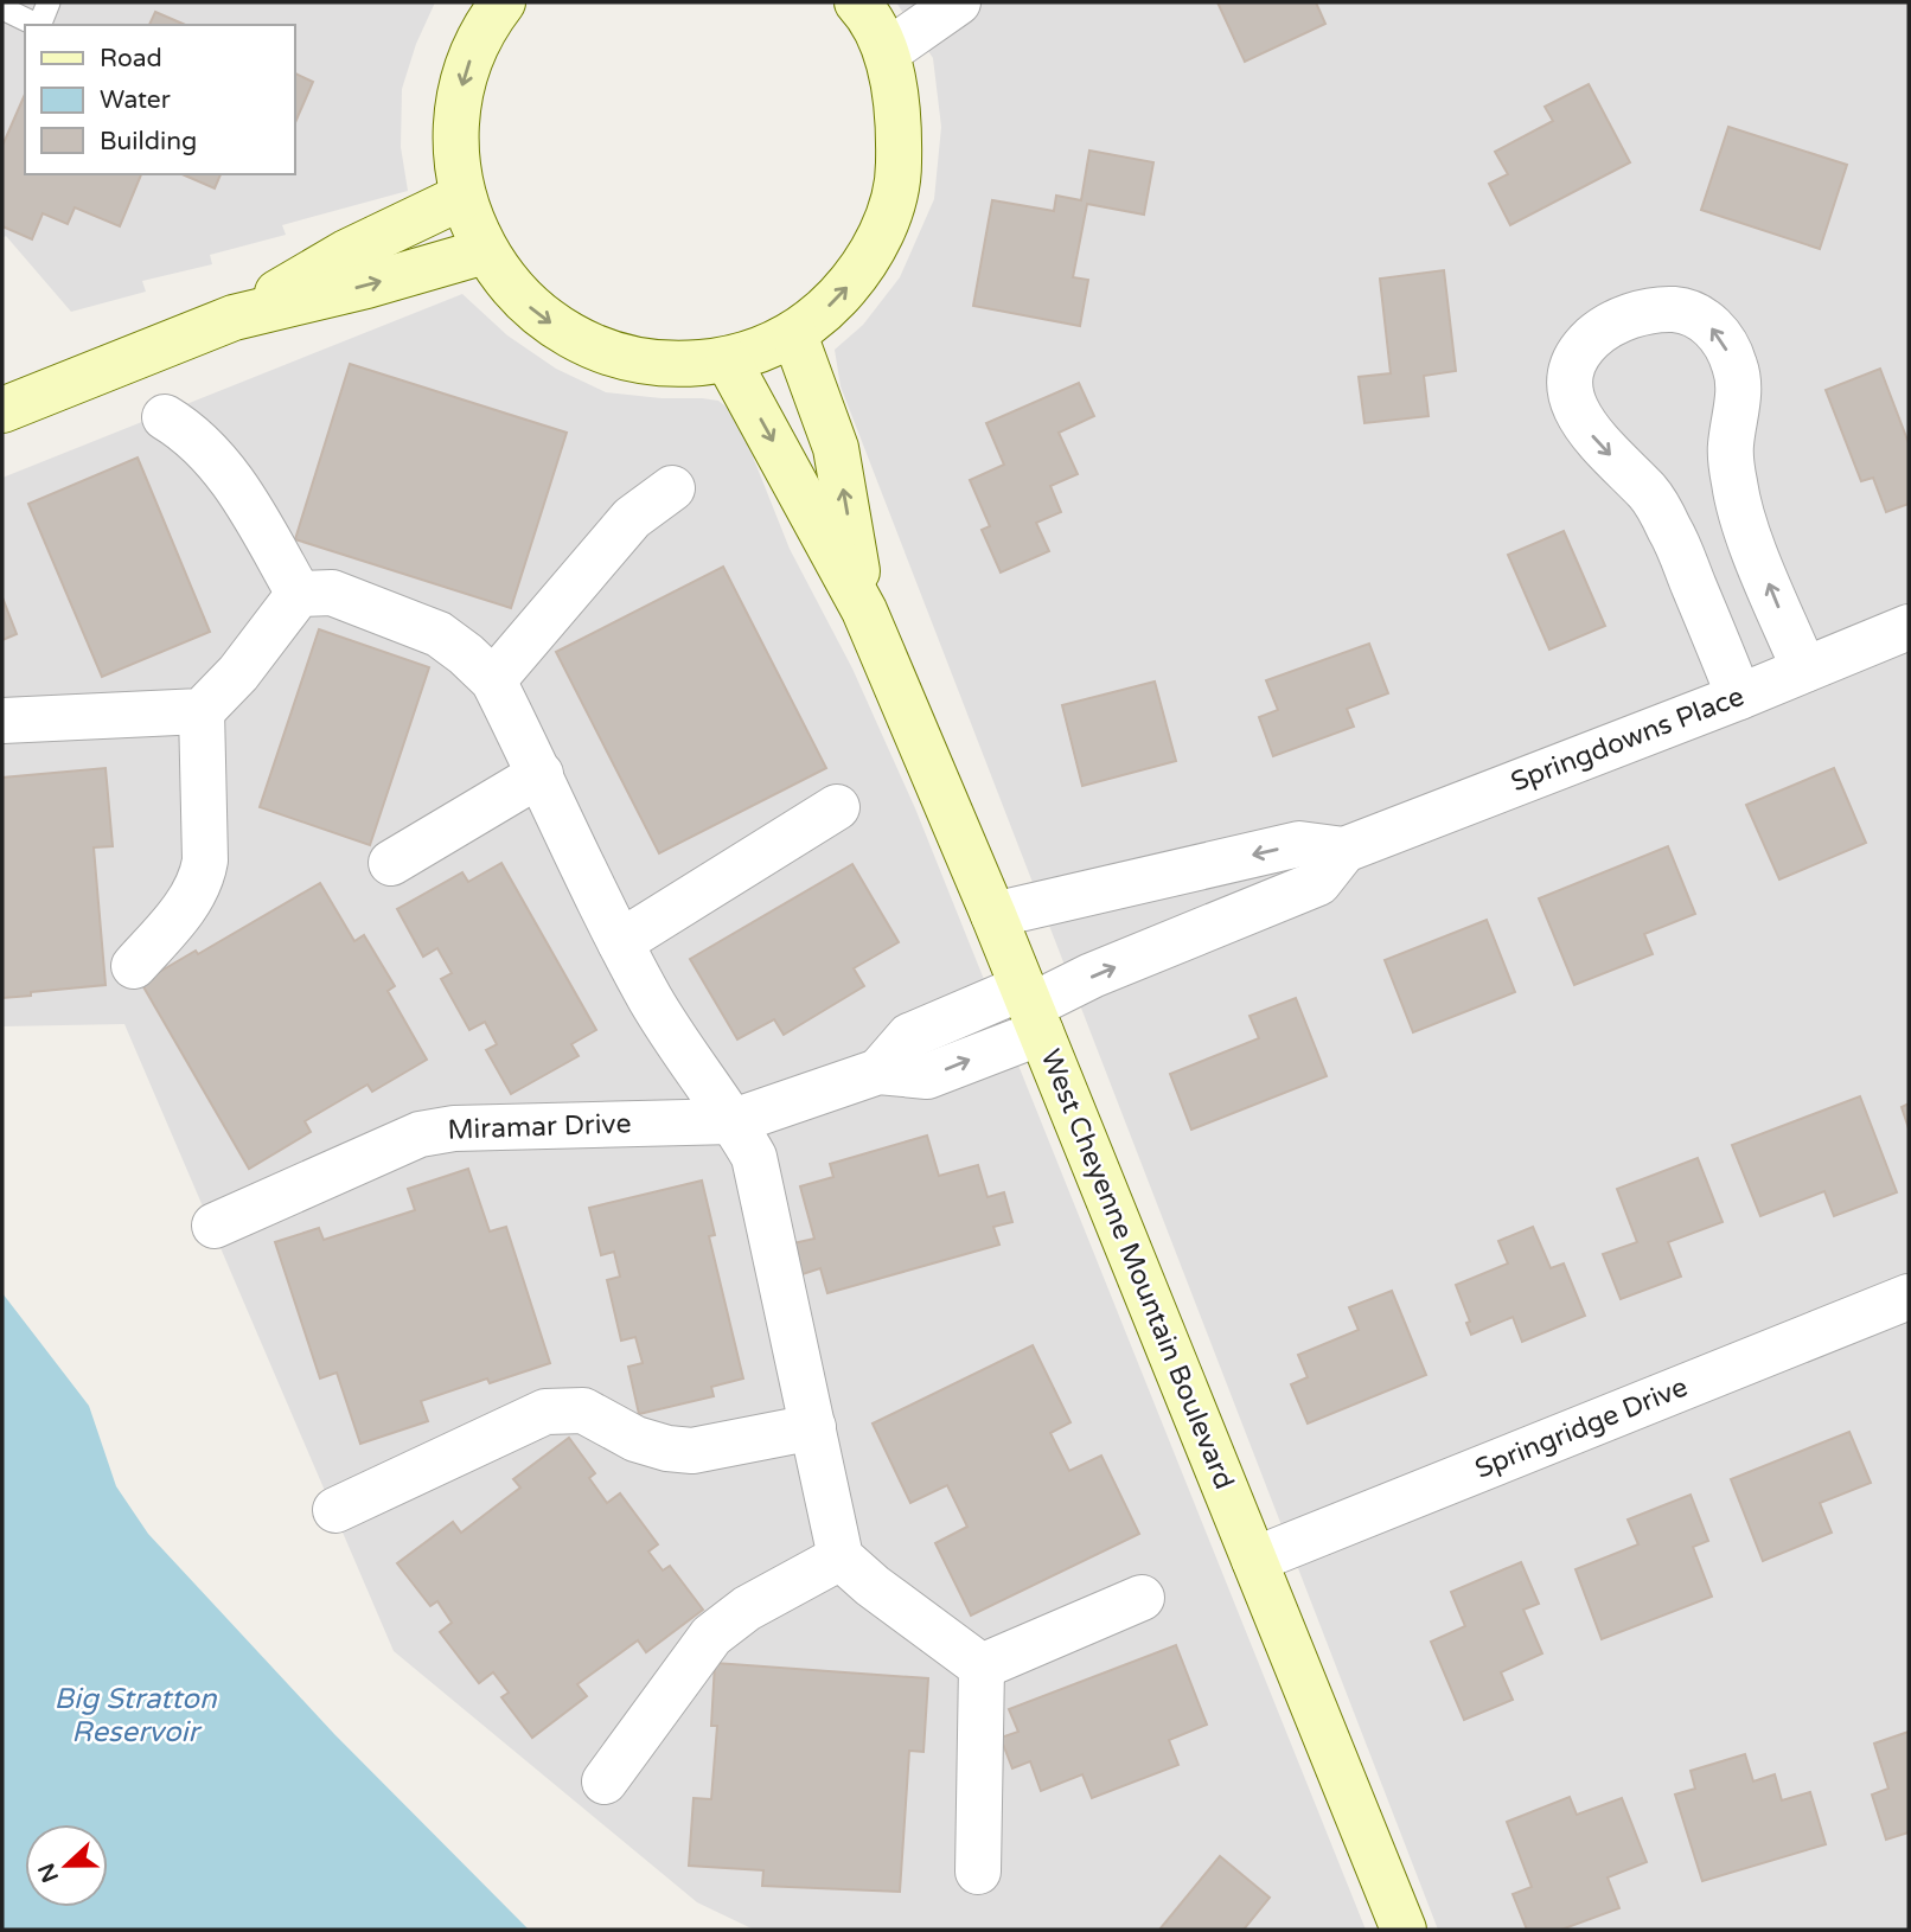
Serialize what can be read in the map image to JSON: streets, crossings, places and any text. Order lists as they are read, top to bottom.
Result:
{
  "streets": {
    "street": [
      "Springdowns Place",
      "Miramar Drive",
      "West Cheyenne Mountain Boulevard",
      "Springridge Drive"
    ]
  },
  "crossings": [
    ["Springdowns Place", "West Cheyenne Mountain Boulevard"],
    ["Miramar Drive", "West Cheyenne Mountain Boulevard"],
    ["West Cheyenne Mountain Boulevard", "Springridge Drive"]
  ],
  "water": ["Big Stratton Reservoir"],
  "legend": ["Road", "Water", "Building"],
  "north": "left"
}
